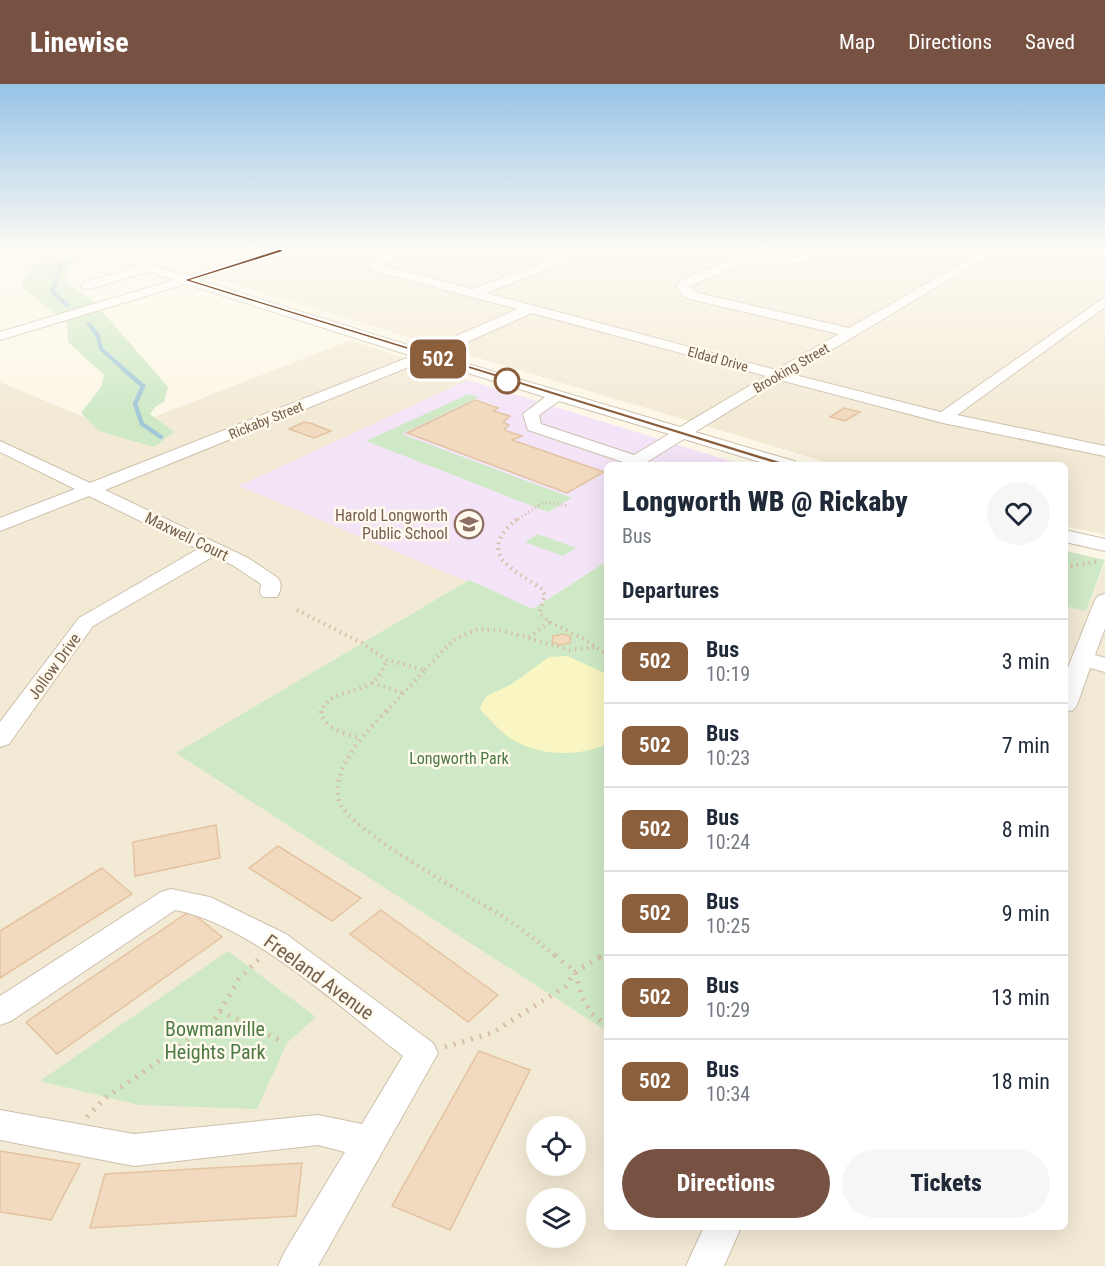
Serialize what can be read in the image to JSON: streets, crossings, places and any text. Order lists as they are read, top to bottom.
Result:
{
  "streets": {
    "street": [
      "Eldad Drive",
      "Brooking Street",
      "Rickaby Street",
      "Maxwell Court",
      "Jollow Drive",
      "Freeland Avenue"
    ]
  },
  "crossings": [
    ["Eldad Drive", "Brooking Street"],
    ["Eldad Drive", "Rickaby Street"],
    ["Rickaby Street", "Maxwell Court"],
    ["Maxwell Court", "Jollow Drive"]
  ],
  "parks": ["Longworth Park", "Bowmanville Heights Park"],
  "places": {
    "school or university": ["Harold Longworth Public School"]
  },
  "lines": ["bus line 502"],
  "page": {
    "header": "Linewise",
    "nav": ["Map", "Directions", "Saved"],
    "on_map": "502",
    "heading": [
      ["Longworth WB @ Rickaby", "Bus"],
      "Departures"
    ],
    "list": [
      {
        "mark": "502",
        "name": "Bus",
        "note": "10:19",
        "value": "3 min"
      },
      {
        "mark": "502",
        "name": "Bus",
        "note": "10:23",
        "value": "7 min"
      },
      {
        "mark": "502",
        "name": "Bus",
        "note": "10:24",
        "value": "8 min"
      },
      {
        "mark": "502",
        "name": "Bus",
        "note": "10:25",
        "value": "9 min"
      },
      {
        "mark": "502",
        "name": "Bus",
        "note": "10:29",
        "value": "13 min"
      },
      {
        "mark": "502",
        "name": "Bus",
        "note": "10:34",
        "value": "18 min"
      }
    ],
    "buttons": ["Directions", "Tickets"]
  }
}
